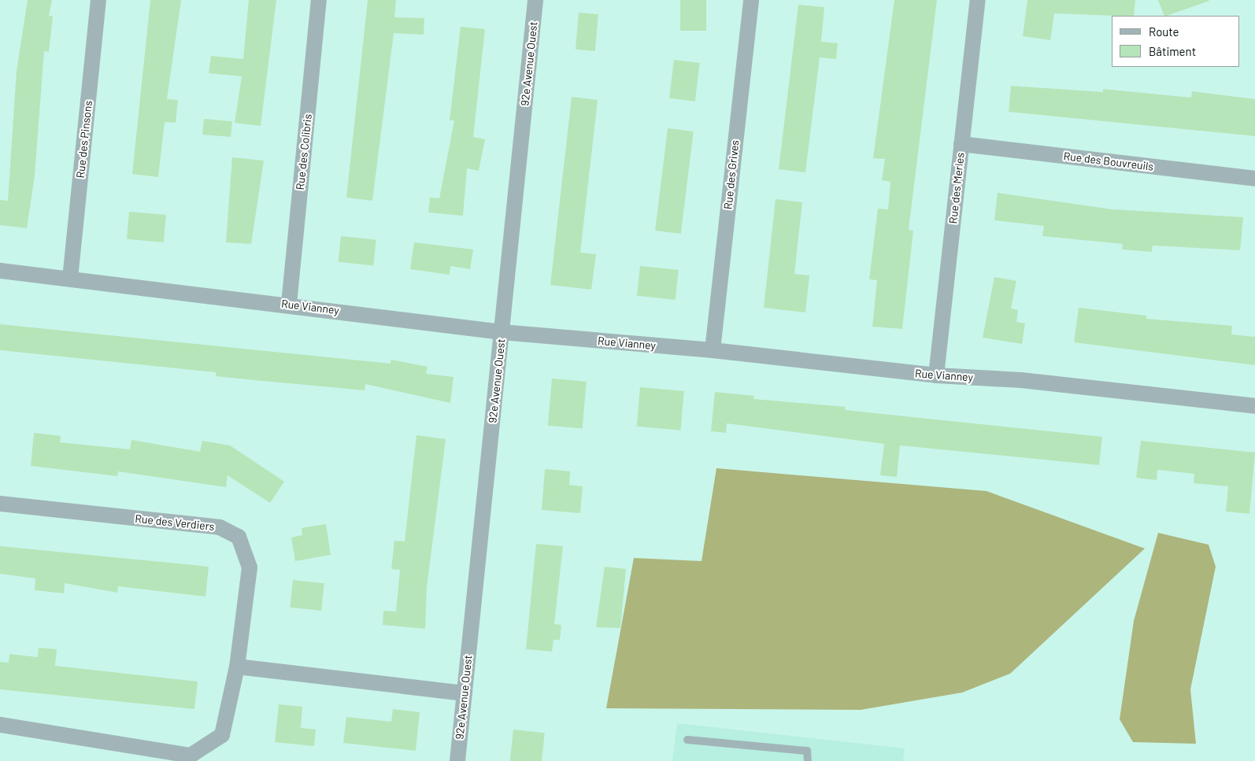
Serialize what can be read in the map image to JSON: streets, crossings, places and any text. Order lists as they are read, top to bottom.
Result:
{
  "streets": {
    "street": [
      "92e Avenue Ouest",
      "Rue des Pinsons",
      "Rue des Colibris",
      "Rue des Bouvreuils",
      "Rue des Grives",
      "Rue des Merles",
      "Rue Vianney",
      "Rue des Verdiers"
    ]
  },
  "crossings": [
    ["92e Avenue Ouest", "Rue Vianney"],
    ["Rue des Pinsons", "Rue Vianney"],
    ["Rue des Colibris", "Rue Vianney"],
    ["Rue des Bouvreuils", "Rue des Merles"],
    ["Rue des Grives", "Rue Vianney"],
    ["Rue des Merles", "Rue Vianney"]
  ],
  "legend": ["Route", "Bâtiment"]
}
